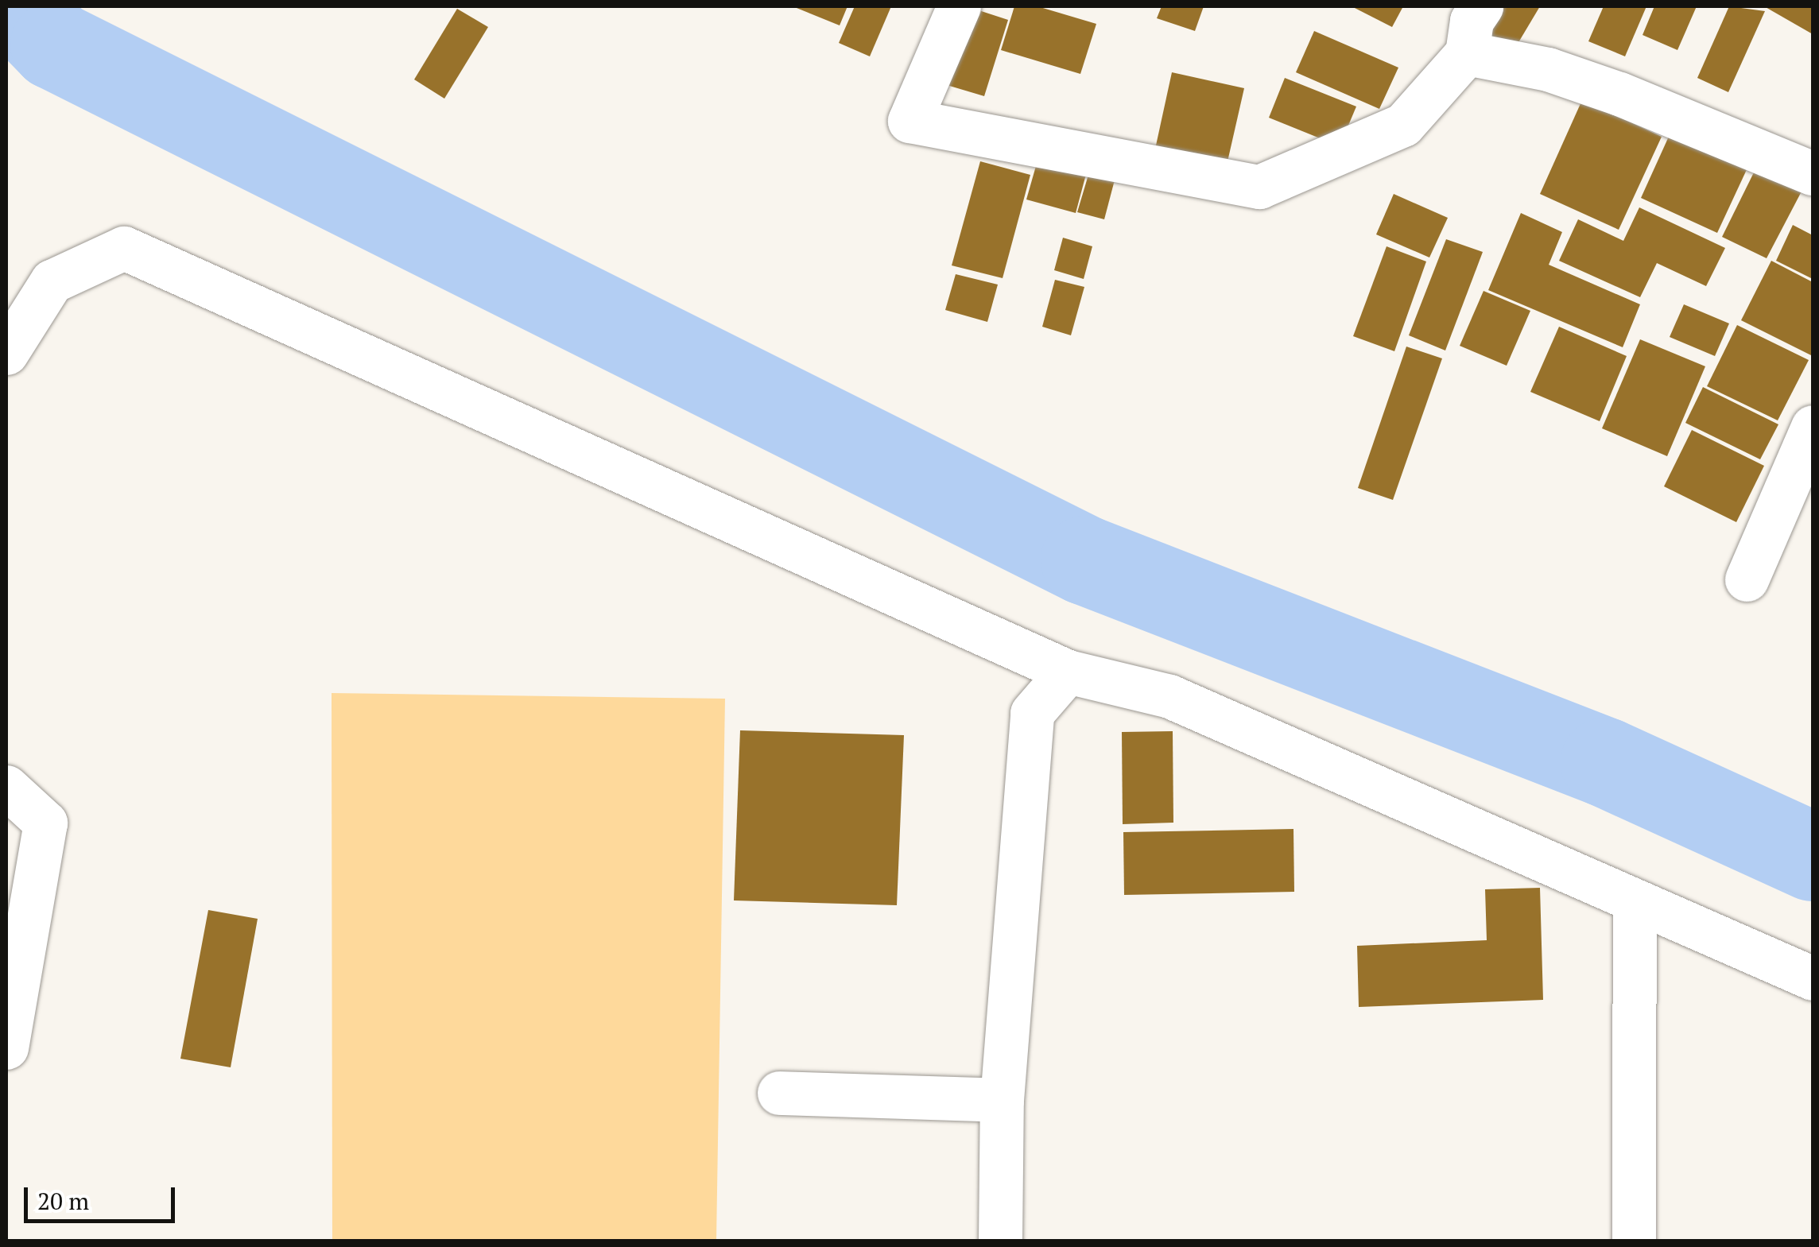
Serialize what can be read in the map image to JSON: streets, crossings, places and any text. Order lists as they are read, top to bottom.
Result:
{
  "scale_bar": "20 m"
}
